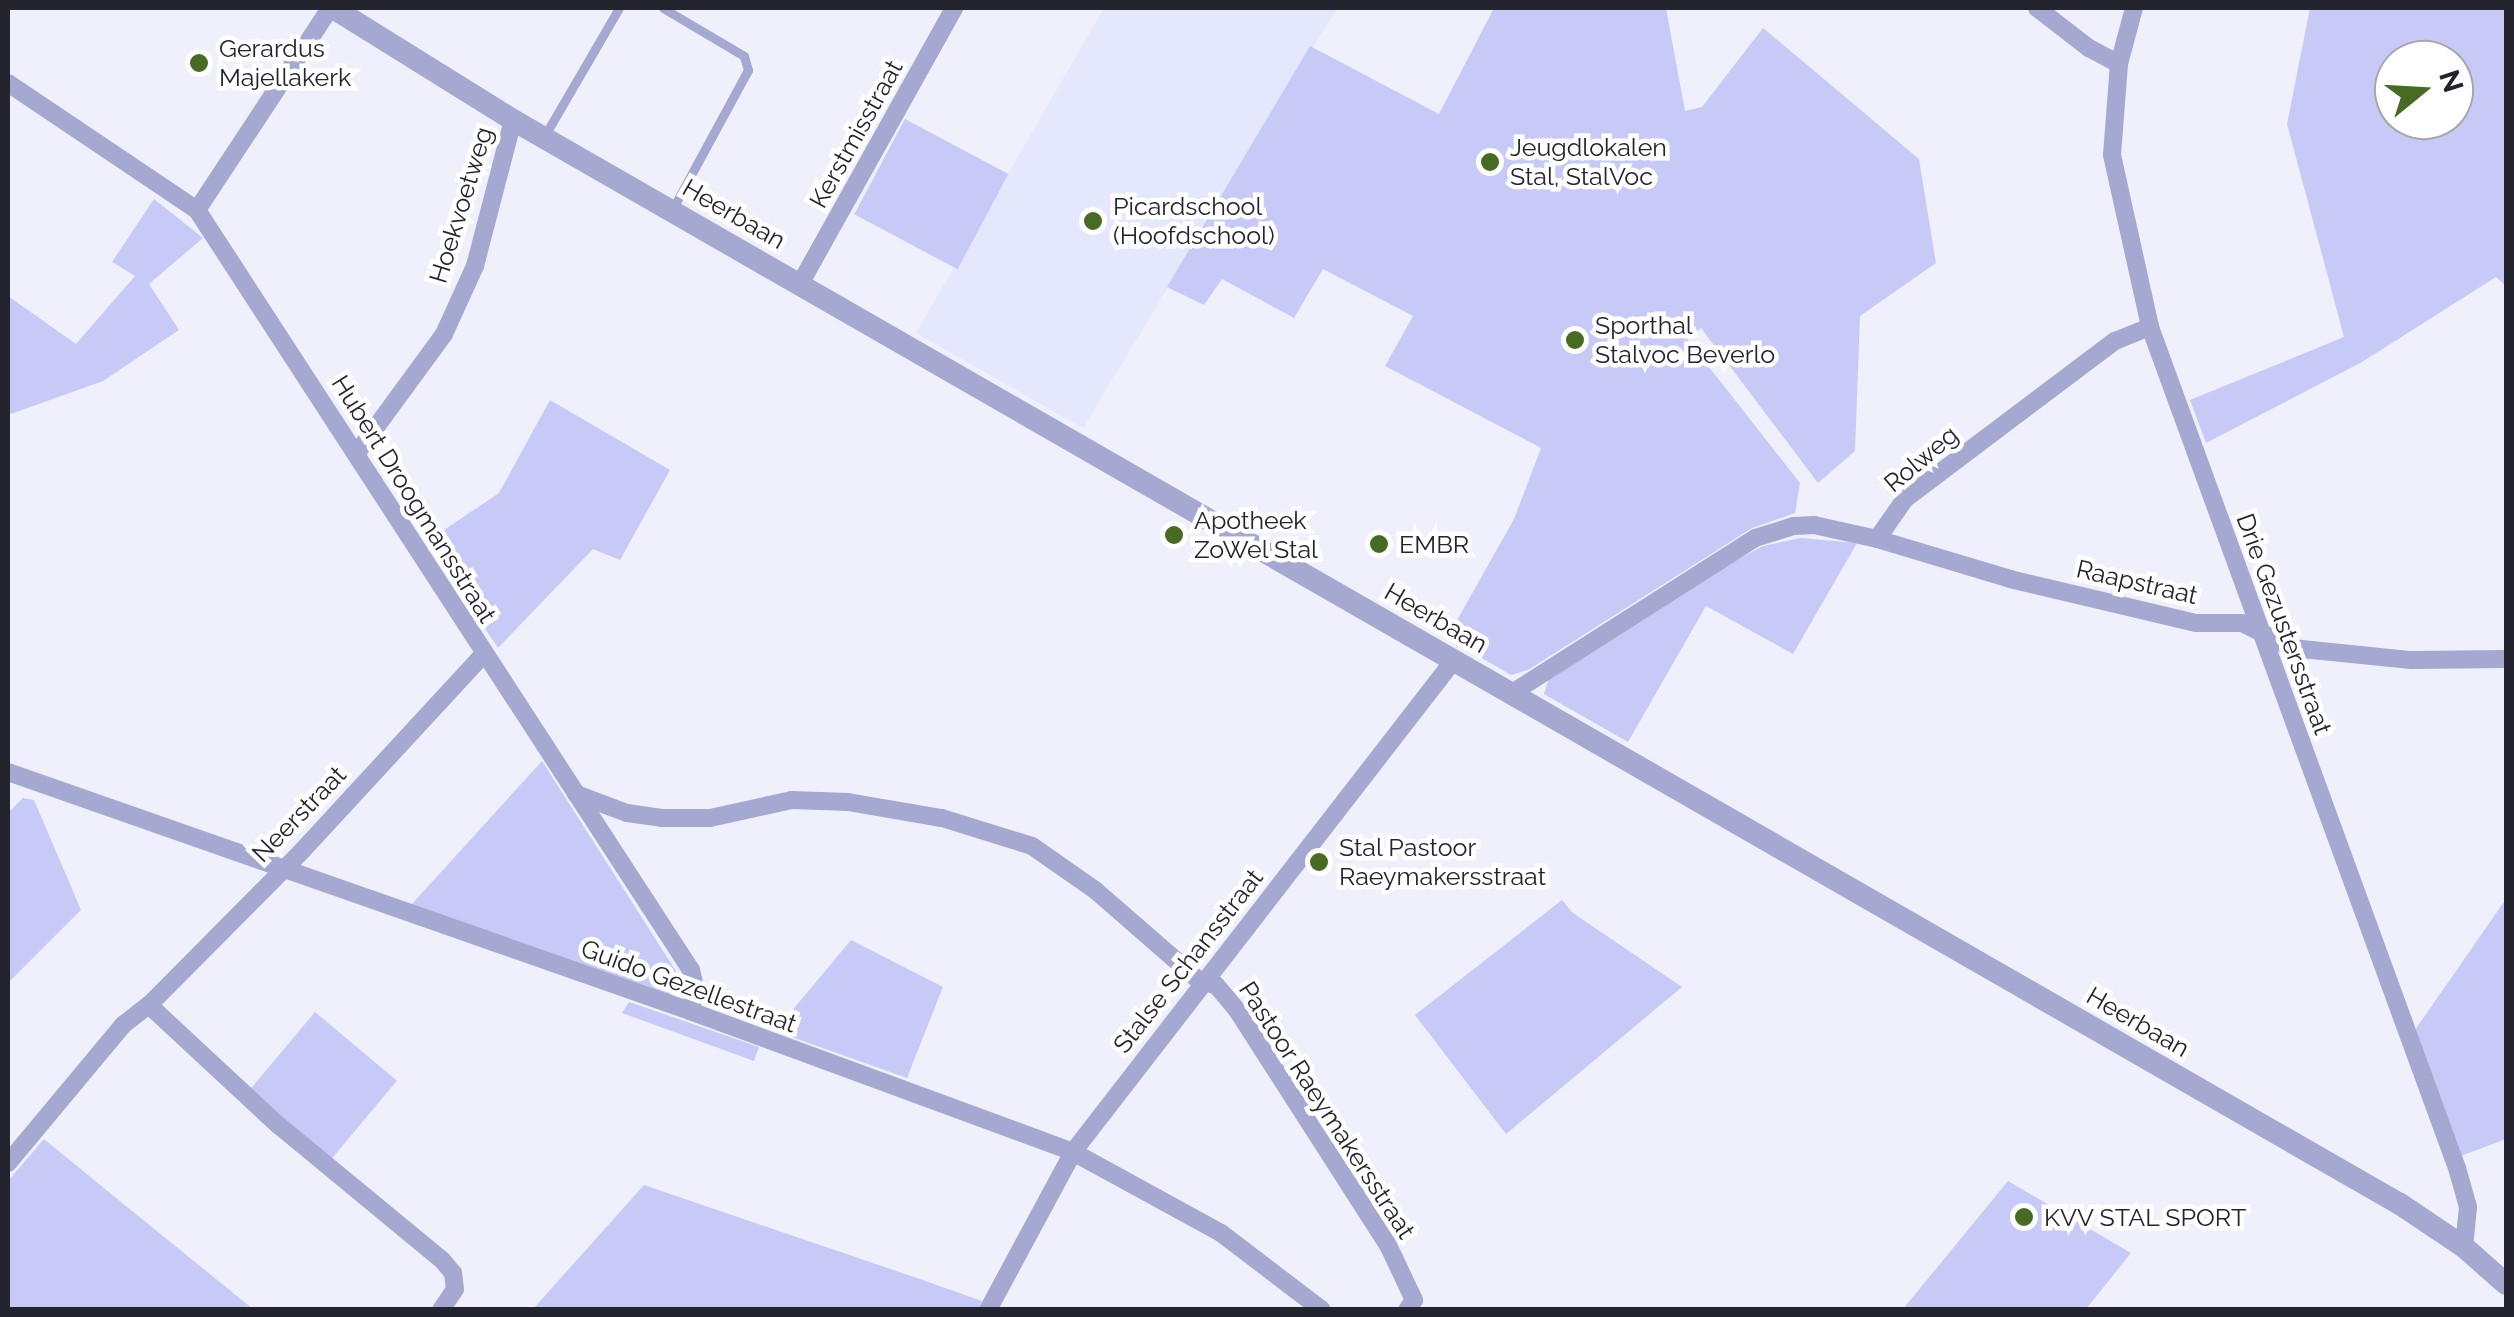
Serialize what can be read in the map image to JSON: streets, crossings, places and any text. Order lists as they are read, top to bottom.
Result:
{
  "streets": {
    "street": [
      "Kerstmisstraat",
      "Hoekvoetweg",
      "Heerbaan",
      "Rolweg",
      "Hubert Droogmansstraat",
      "Raapstraat",
      "Drie Gezustersstraat",
      "Neerstraat",
      "Stalse Schansstraat",
      "Guido Gezellestraat",
      "Pastoor Raeymakersstraat"
    ]
  },
  "crossings": [
    ["Kerstmisstraat", "Heerbaan"],
    ["Hoekvoetweg", "Heerbaan"],
    ["Hoekvoetweg", "Hubert Droogmansstraat"],
    ["Heerbaan", "Drie Gezustersstraat"],
    ["Heerbaan", "Stalse Schansstraat"],
    ["Rolweg", "Raapstraat"],
    ["Rolweg", "Drie Gezustersstraat"],
    ["Hubert Droogmansstraat", "Neerstraat"],
    ["Hubert Droogmansstraat", "Guido Gezellestraat"],
    ["Hubert Droogmansstraat", "Pastoor Raeymakersstraat"],
    ["Raapstraat", "Drie Gezustersstraat"],
    ["Neerstraat", "Guido Gezellestraat"],
    ["Stalse Schansstraat", "Guido Gezellestraat"],
    ["Stalse Schansstraat", "Pastoor Raeymakersstraat"]
  ],
  "places": [
    "Gerardus Majellakerk",
    "Jeugdlokalen Stal, StalVoc",
    "Picardschool (Hoofdschool)",
    "Sporthal Stalvoc Beverlo",
    "Apotheek ZoWel Stal",
    "EMBR",
    "Stal Pastoor Raeymakersstraat",
    "KVV STAL SPORT"
  ],
  "north": "right"
}
